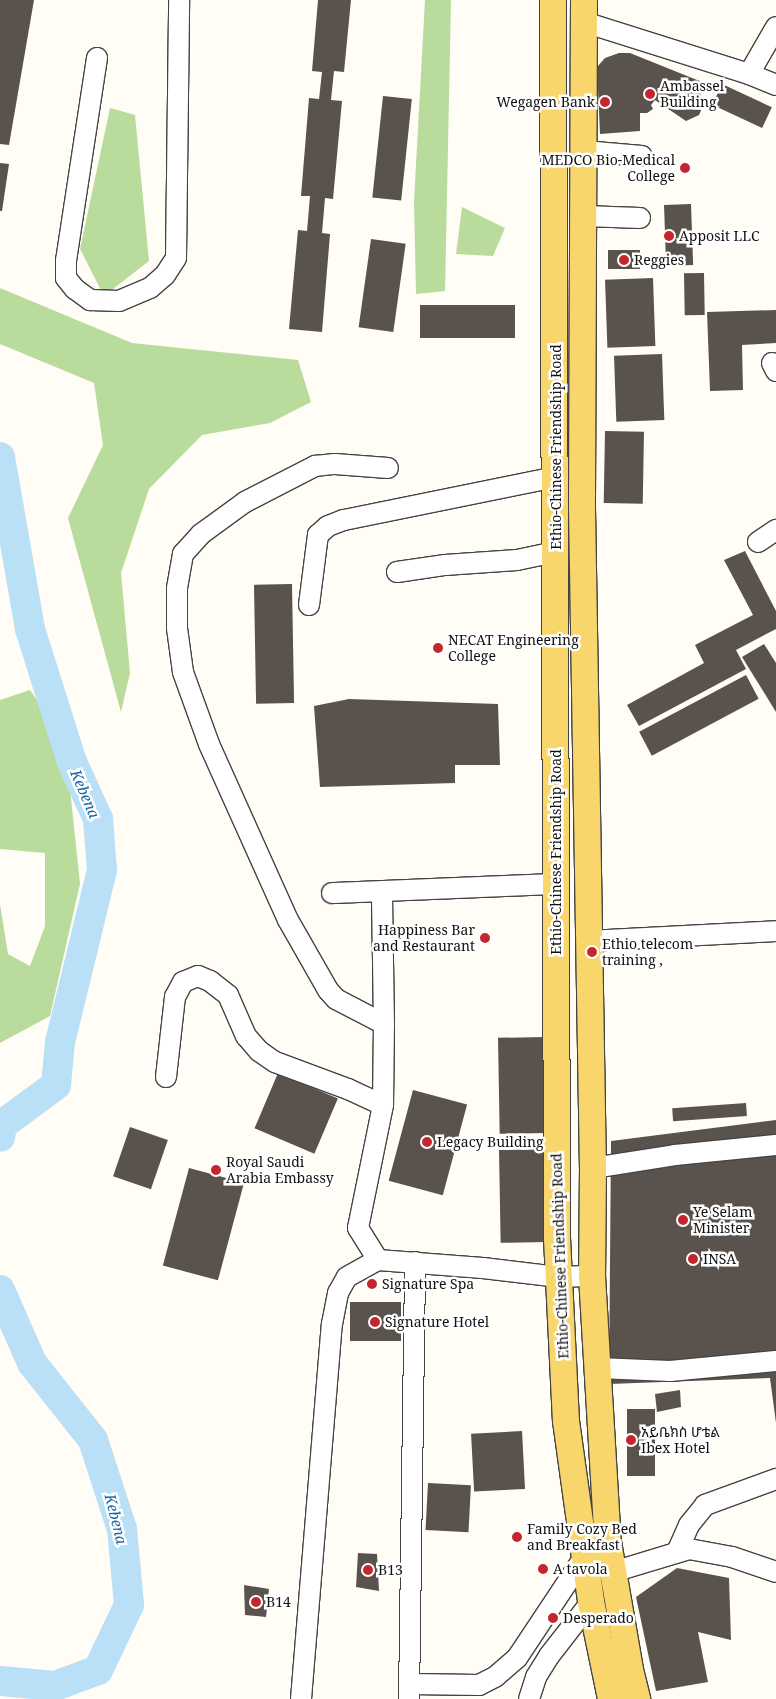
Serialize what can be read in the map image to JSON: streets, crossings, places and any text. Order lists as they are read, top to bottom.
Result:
{
  "streets": {
    "main road": ["Ethio-Chinese Friendship Road"]
  },
  "water": ["Kebena"],
  "places": [
    "Ambassel Building",
    "Wegagen Bank",
    "MEDCO Bio-Medical College",
    "Apposit LLC",
    "Reggies",
    "NECAT Engineering College",
    "Happiness Bar and Restaurant",
    "Ethio telecom training ,",
    "Legacy Building",
    "Royal Saudi Arabia Embassy",
    "Ye Selam Minister",
    "INSA",
    "Signature Spa",
    "Signature Hotel",
    "አይቤክስ ሆቴል Ibex Hotel",
    "Family Cozy Bed and Breakfast",
    "A tavola",
    "B13",
    "B14",
    "Desperado"
  ]
}
